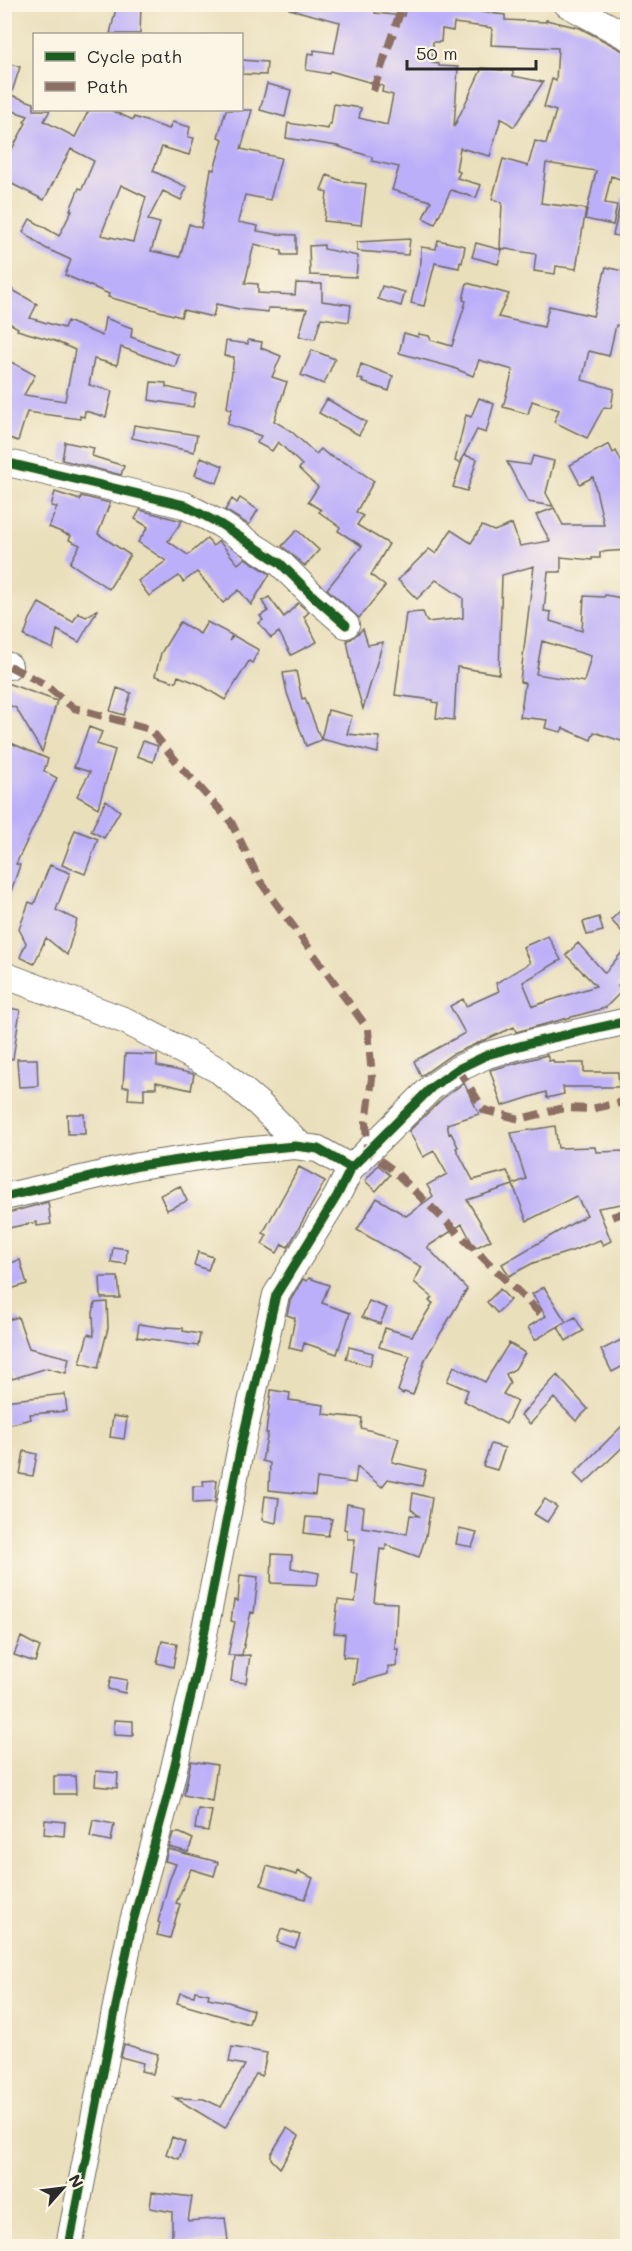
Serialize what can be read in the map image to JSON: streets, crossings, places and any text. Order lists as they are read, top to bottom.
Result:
{
  "legend": ["Cycle path", "Path"],
  "scale_bar": "50 m",
  "north": "top right"
}
